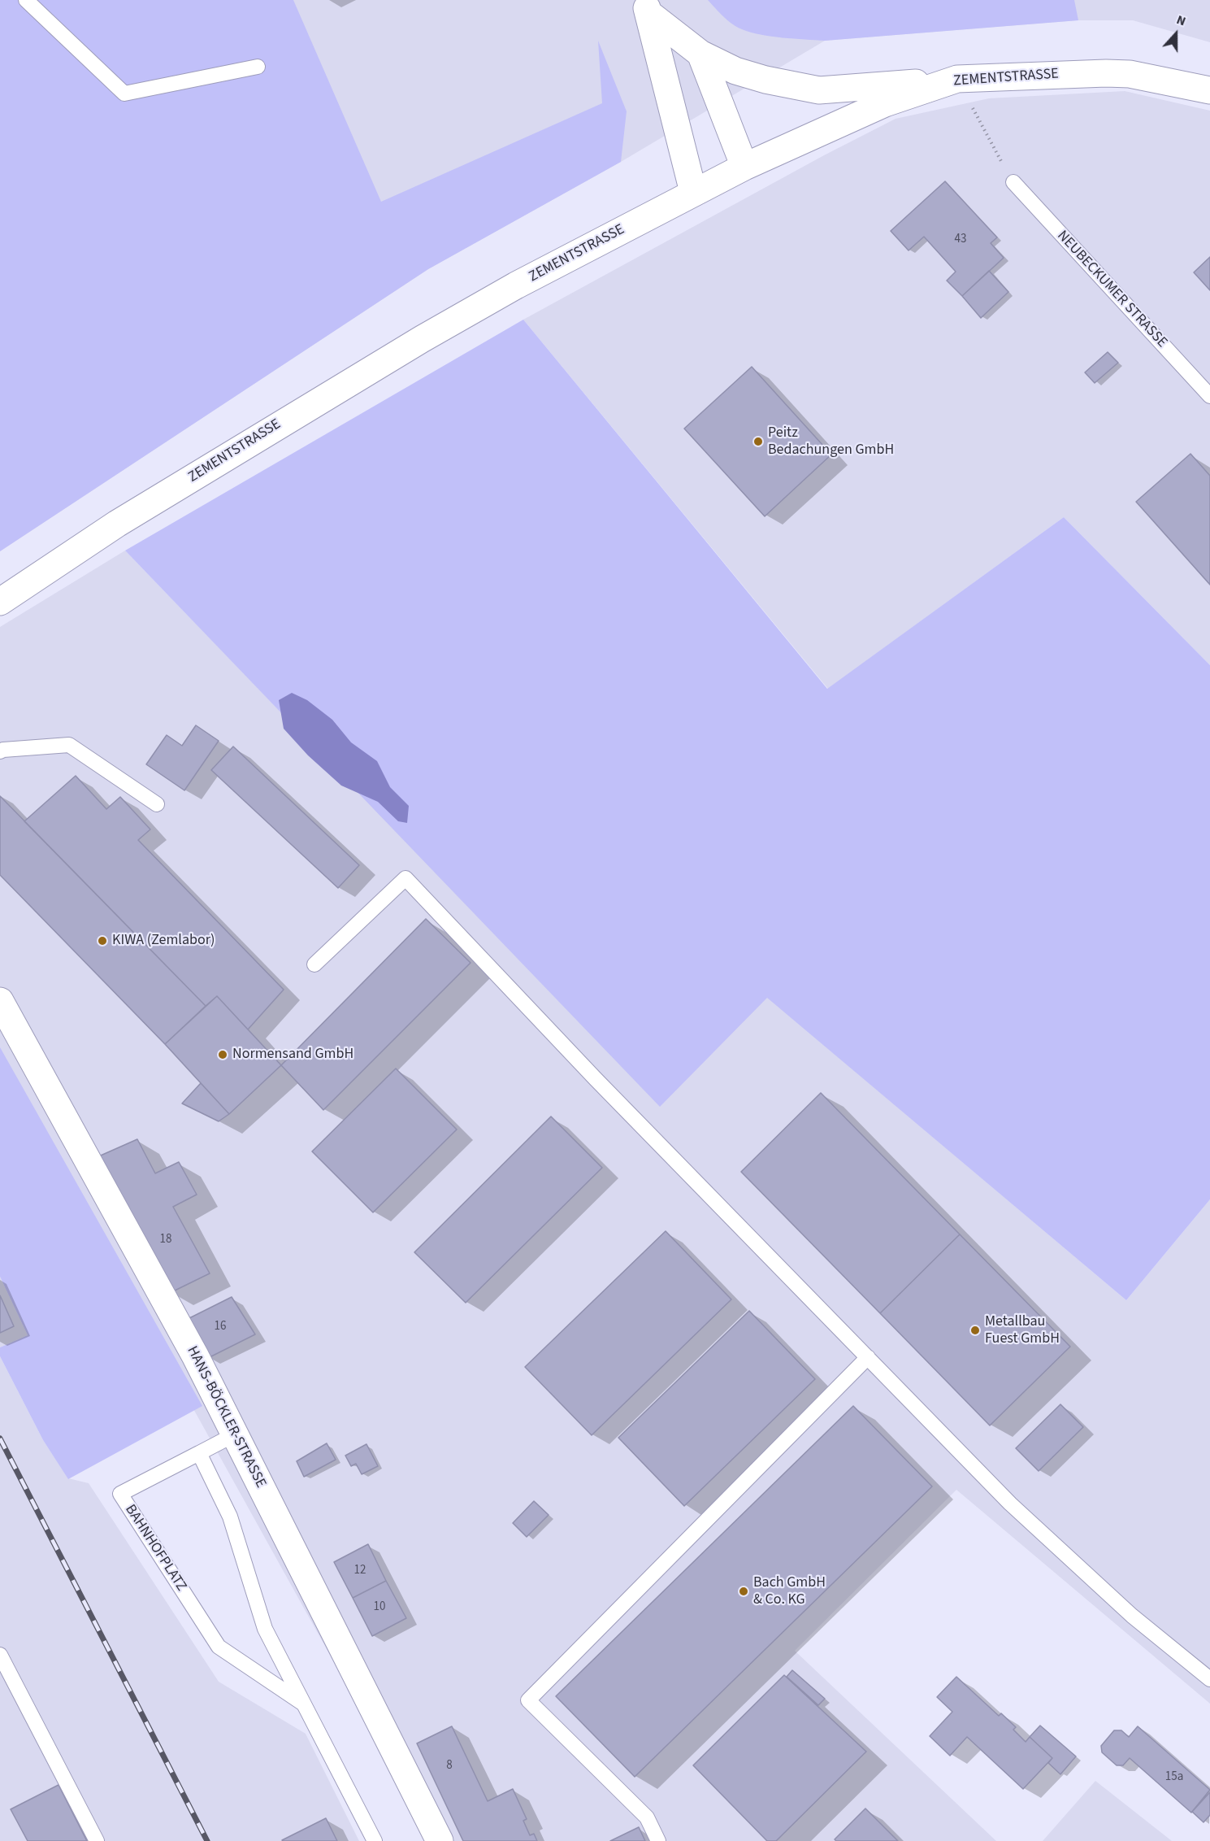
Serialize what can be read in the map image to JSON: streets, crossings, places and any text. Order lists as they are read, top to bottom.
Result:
{
  "streets": {
    "street": ["ZEMENTSTRASSE", "HANS-BÖCKLER-STRASSE"],
    "lane": ["NEUBECKUMER STRASSE", "BAHNHOFPLATZ"]
  },
  "places": [
    "Peitz Bedachungen GmbH",
    "KIWA (Zemlabor)",
    "Normensand GmbH",
    "Metallbau Fuest GmbH",
    "Bach GmbH & Co. KG"
  ],
  "house_numbers": [
    "43",
    "18",
    "16",
    "12",
    "10",
    "8",
    "15a"
  ],
  "north": "top"
}
